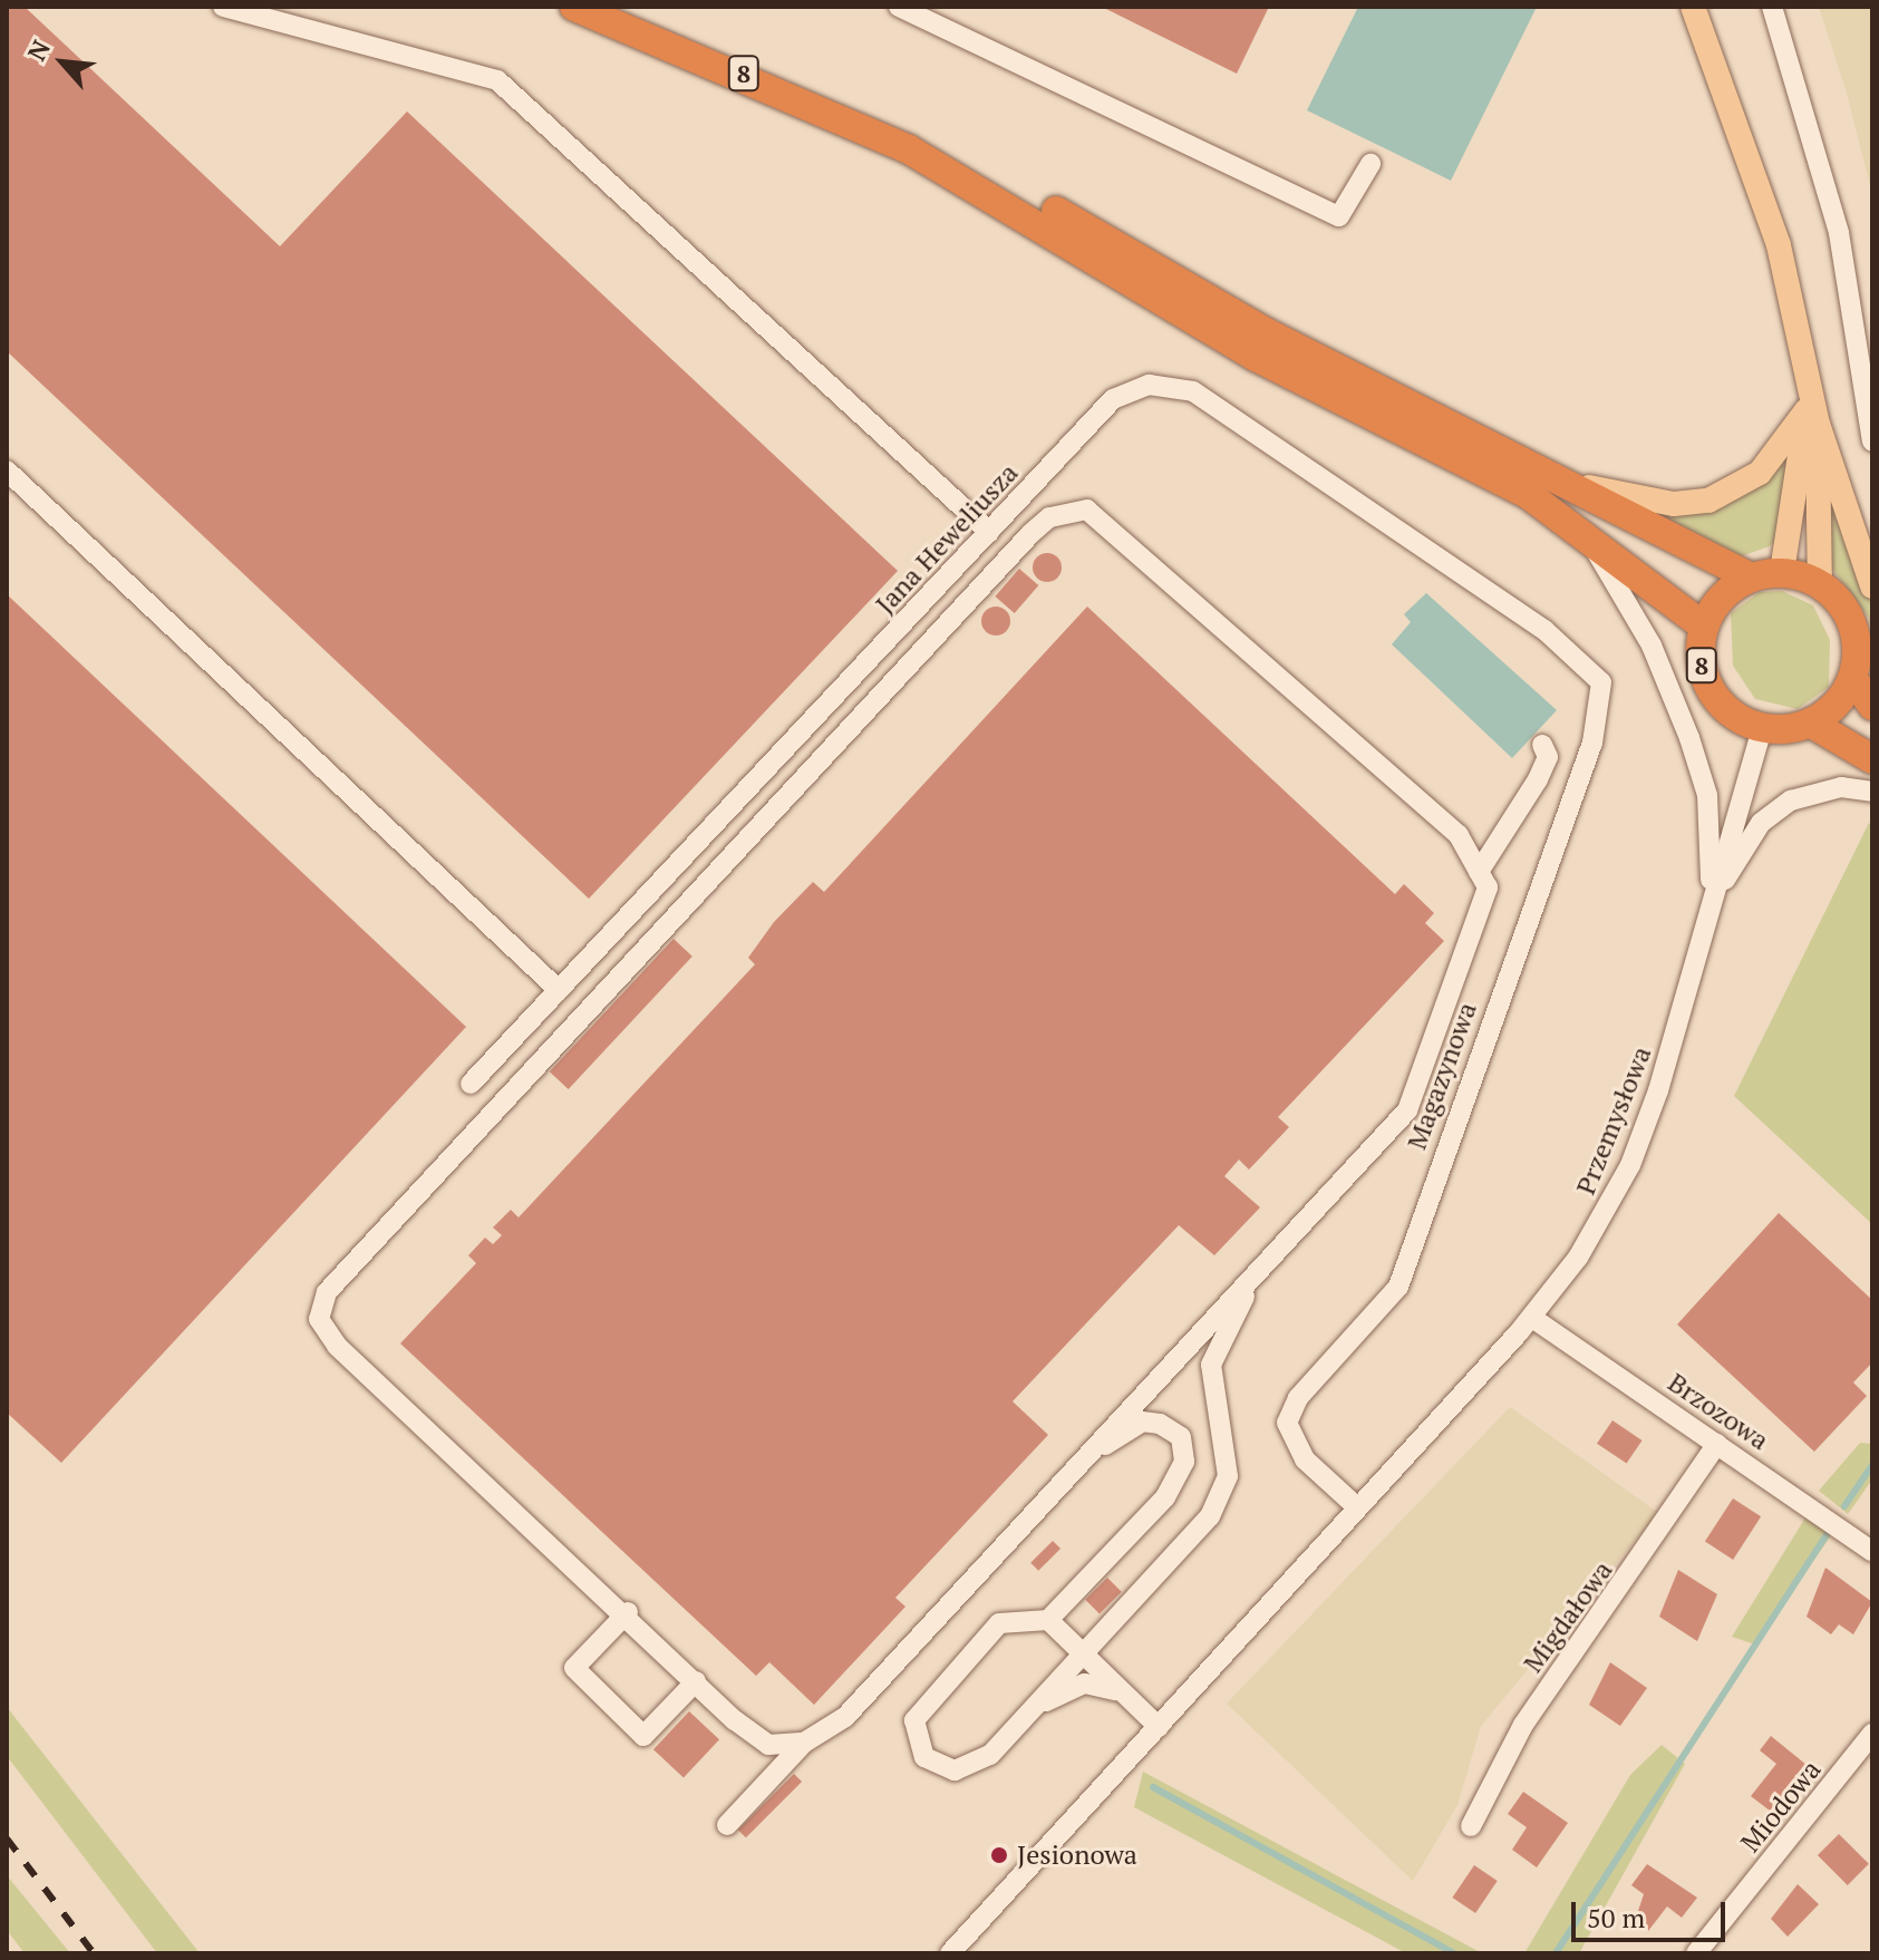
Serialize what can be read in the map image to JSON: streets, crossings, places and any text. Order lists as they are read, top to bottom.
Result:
{
  "streets": {
    "highway": ["8"],
    "street": [
      "Jana Heweliusza",
      "Magazynowa",
      "Przemysłowa",
      "Brzozowa",
      "Migdałowa",
      "Miodowa"
    ]
  },
  "crossings": [
    ["8", "Przemysłowa"],
    ["Jana Heweliusza", "Magazynowa"],
    ["Magazynowa", "Przemysłowa"],
    ["Przemysłowa", "Brzozowa"],
    ["Brzozowa", "Migdałowa"]
  ],
  "places": ["Jesionowa"],
  "scale_bar": "50 m",
  "north": "top left"
}
